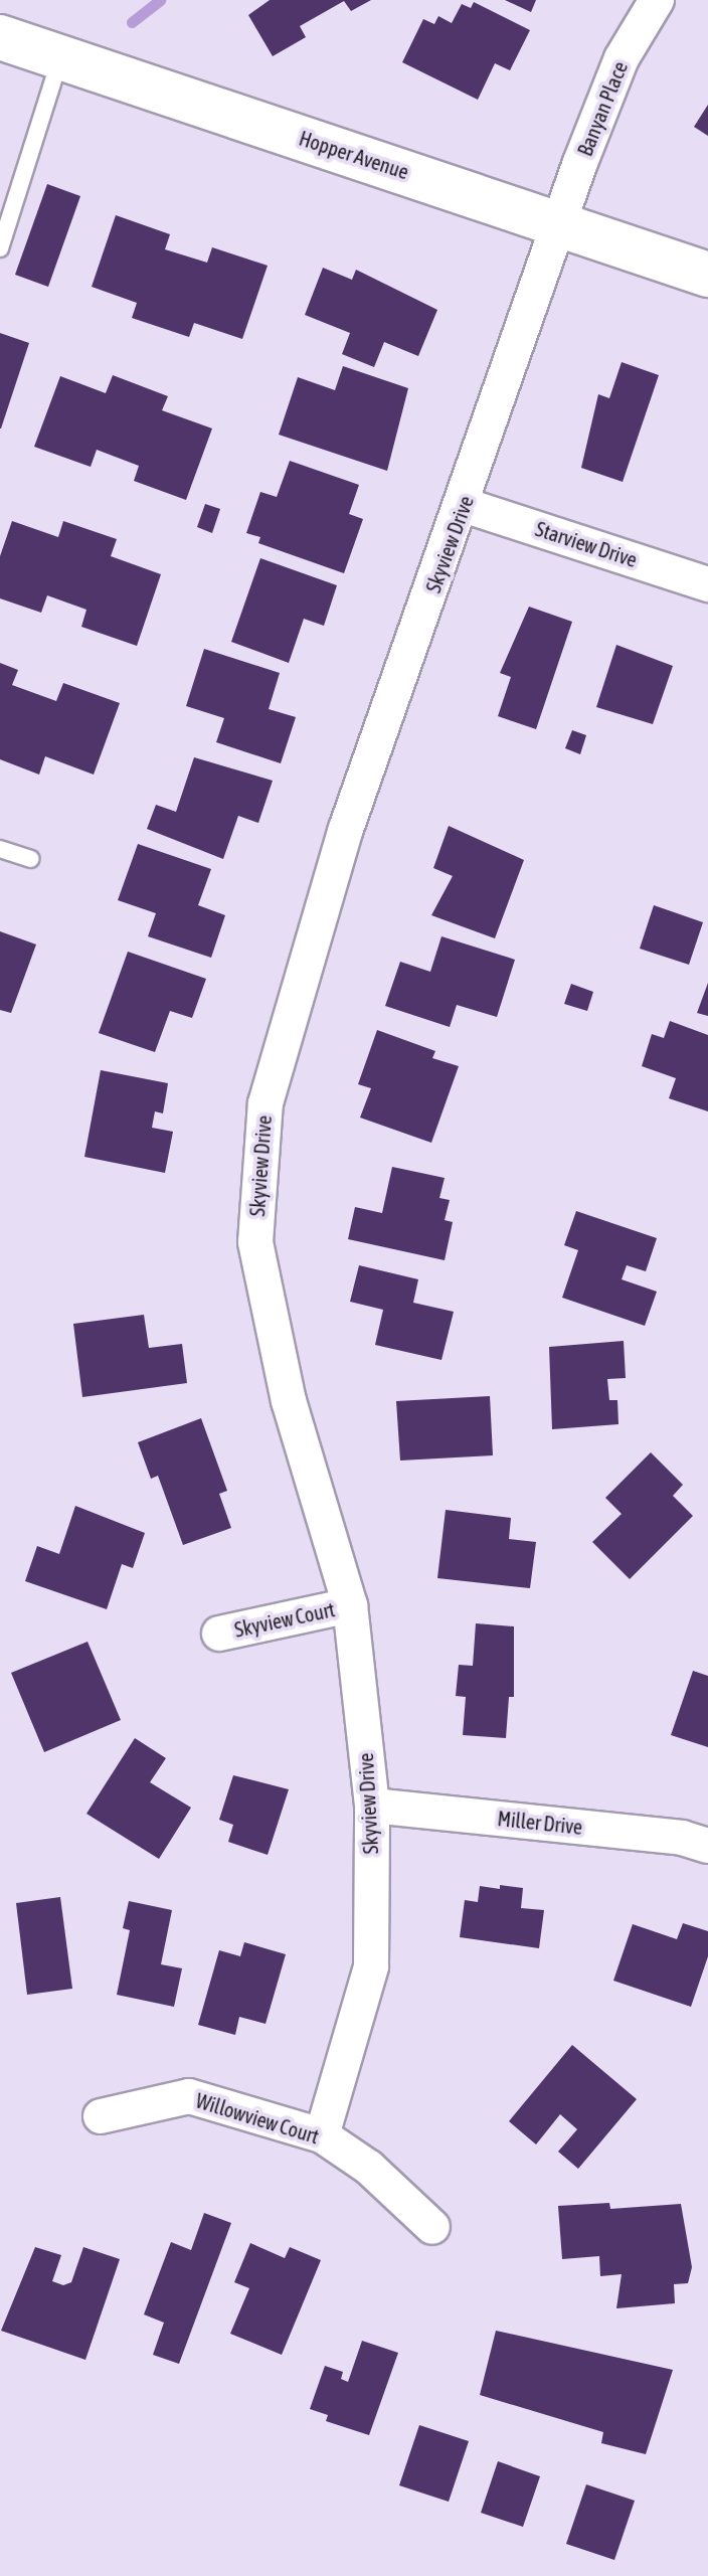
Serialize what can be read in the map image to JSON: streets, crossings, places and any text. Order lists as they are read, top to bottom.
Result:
{
  "streets": {
    "street": [
      "Banyan Place",
      "Hopper Avenue",
      "Skyview Drive",
      "Starview Drive",
      "Skyview Court",
      "Miller Drive",
      "Willowview Court"
    ]
  },
  "crossings": [
    ["Banyan Place", "Hopper Avenue"],
    ["Banyan Place", "Skyview Drive"],
    ["Hopper Avenue", "Skyview Drive"],
    ["Skyview Drive", "Starview Drive"],
    ["Skyview Drive", "Skyview Court"],
    ["Skyview Drive", "Miller Drive"],
    ["Skyview Drive", "Willowview Court"]
  ]
}
